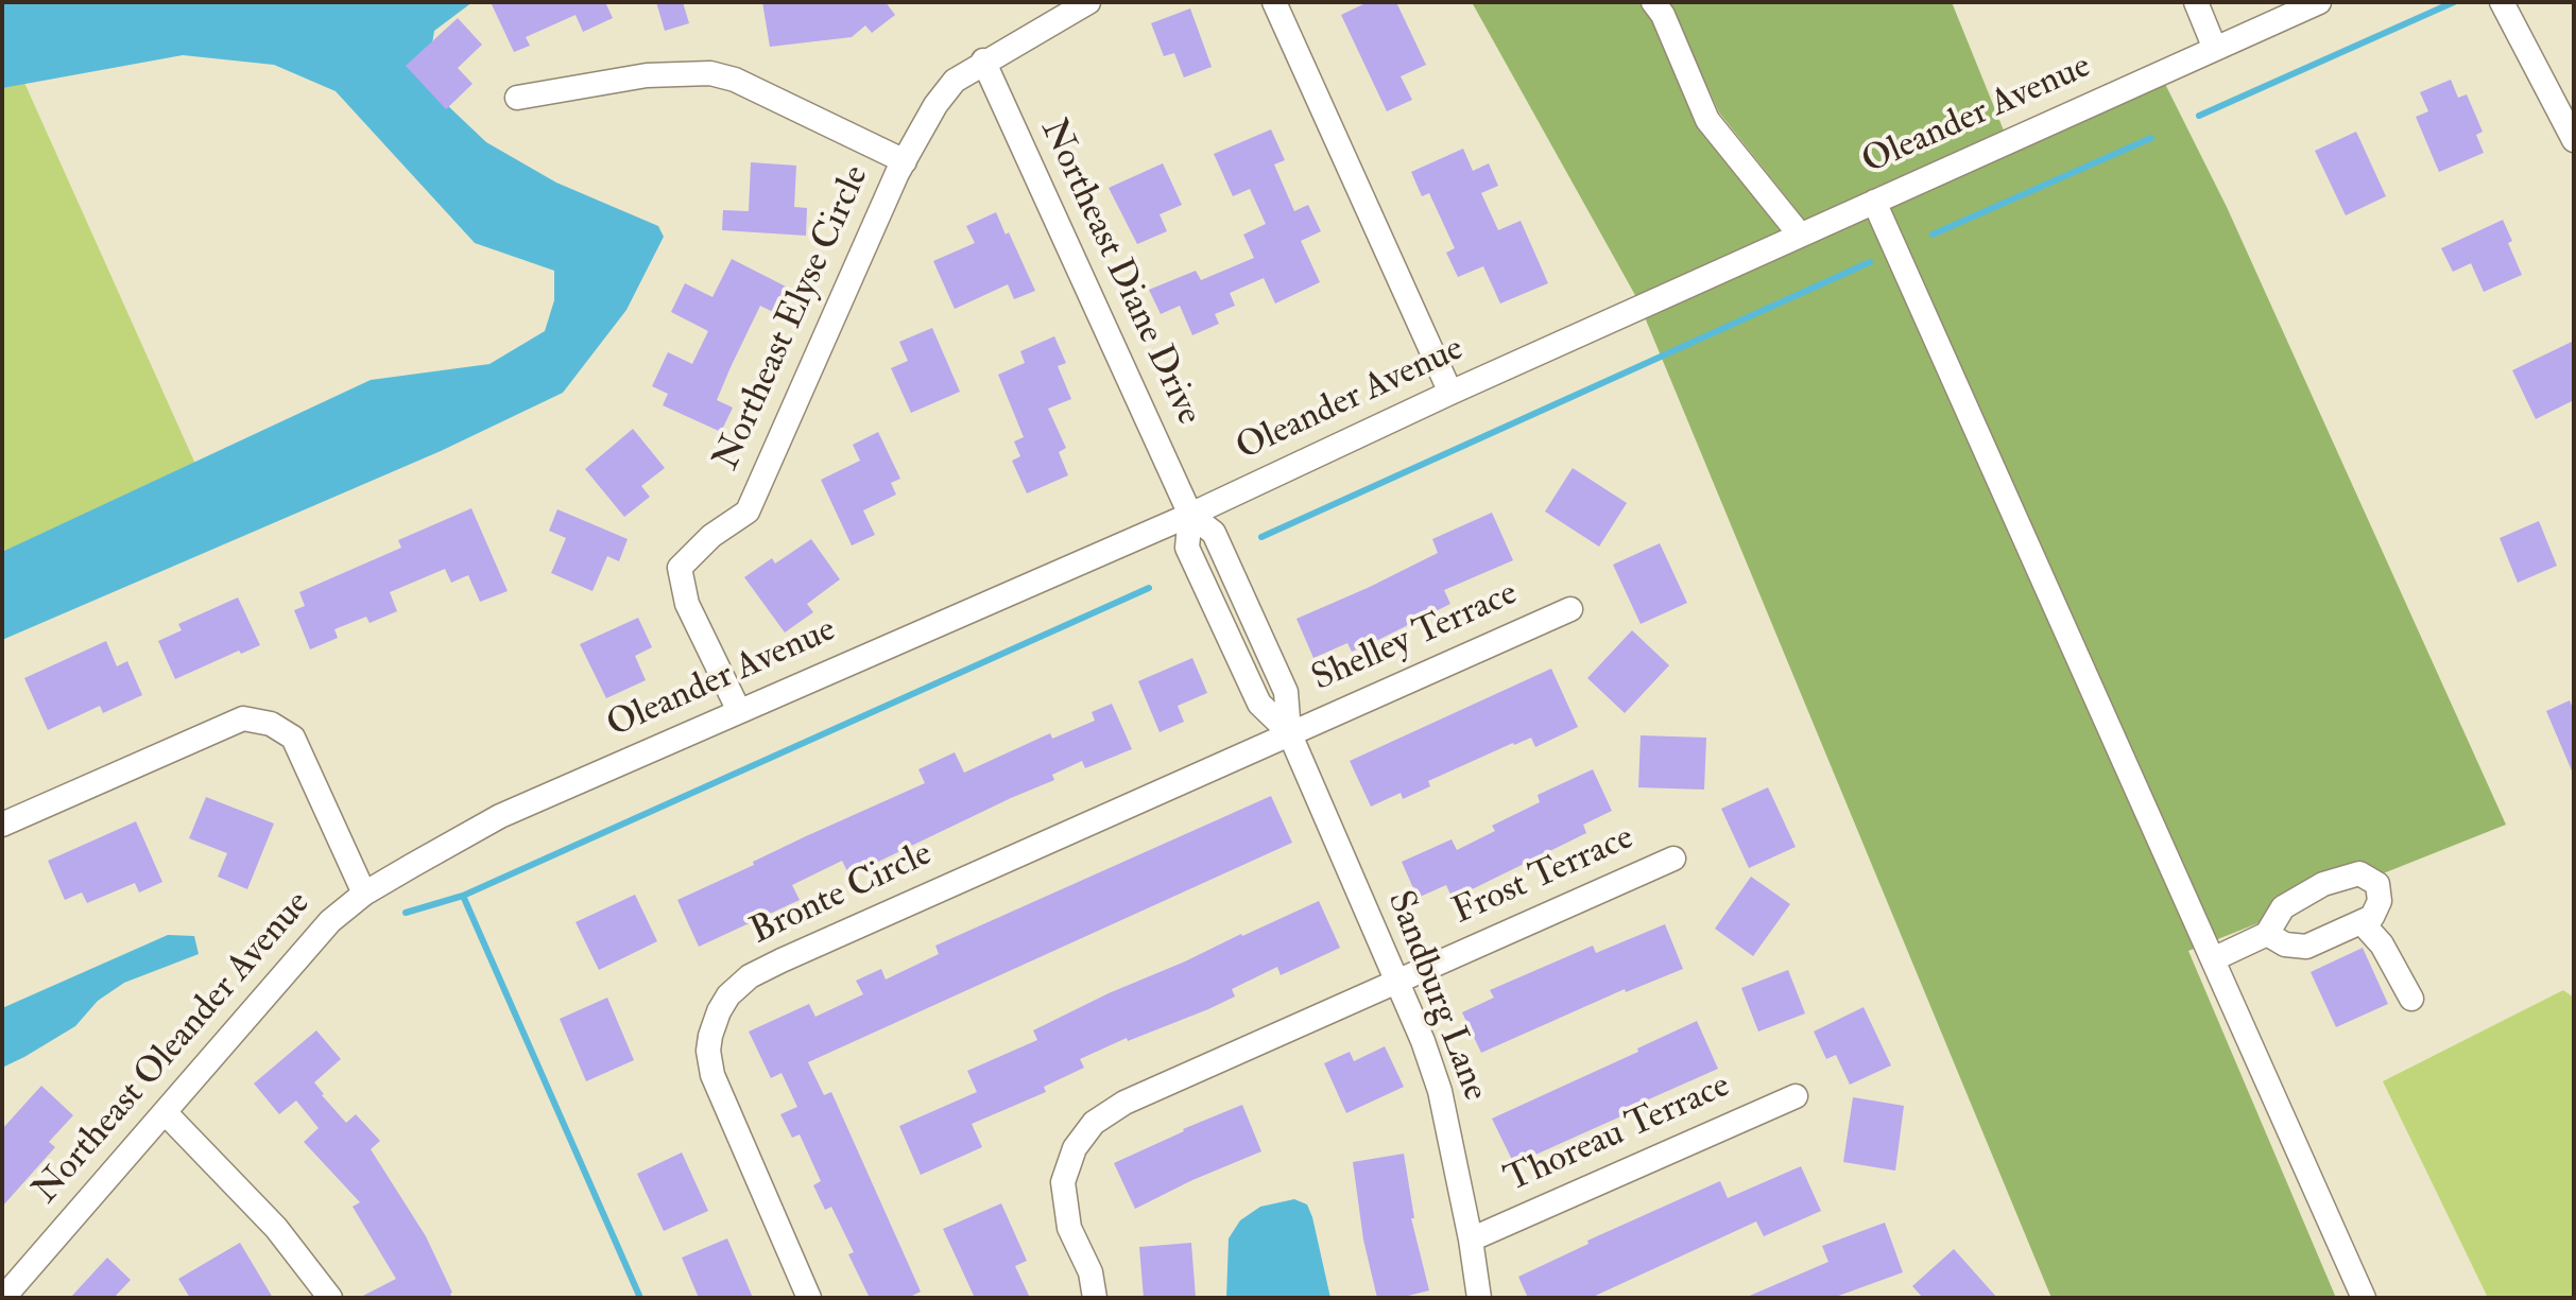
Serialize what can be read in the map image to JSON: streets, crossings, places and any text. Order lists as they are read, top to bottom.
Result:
{
  "streets": {
    "street": [
      "Oleander Avenue",
      "Northeast Diane Drive",
      "Northeast Elyse Circle",
      "Shelley Terrace",
      "Frost Terrace",
      "Bronte Circle",
      "Sandburg Lane",
      "Northeast Oleander Avenue",
      "Thoreau Terrace"
    ]
  },
  "crossings": [
    ["Oleander Avenue", "Northeast Diane Drive"],
    ["Oleander Avenue", "Northeast Elyse Circle"],
    ["Oleander Avenue", "Sandburg Lane"],
    ["Oleander Avenue", "Northeast Oleander Avenue"],
    ["Northeast Diane Drive", "Northeast Elyse Circle"],
    ["Northeast Diane Drive", "Sandburg Lane"],
    ["Shelley Terrace", "Bronte Circle"],
    ["Shelley Terrace", "Sandburg Lane"],
    ["Frost Terrace", "Sandburg Lane"],
    ["Bronte Circle", "Sandburg Lane"],
    ["Sandburg Lane", "Thoreau Terrace"]
  ]
}
